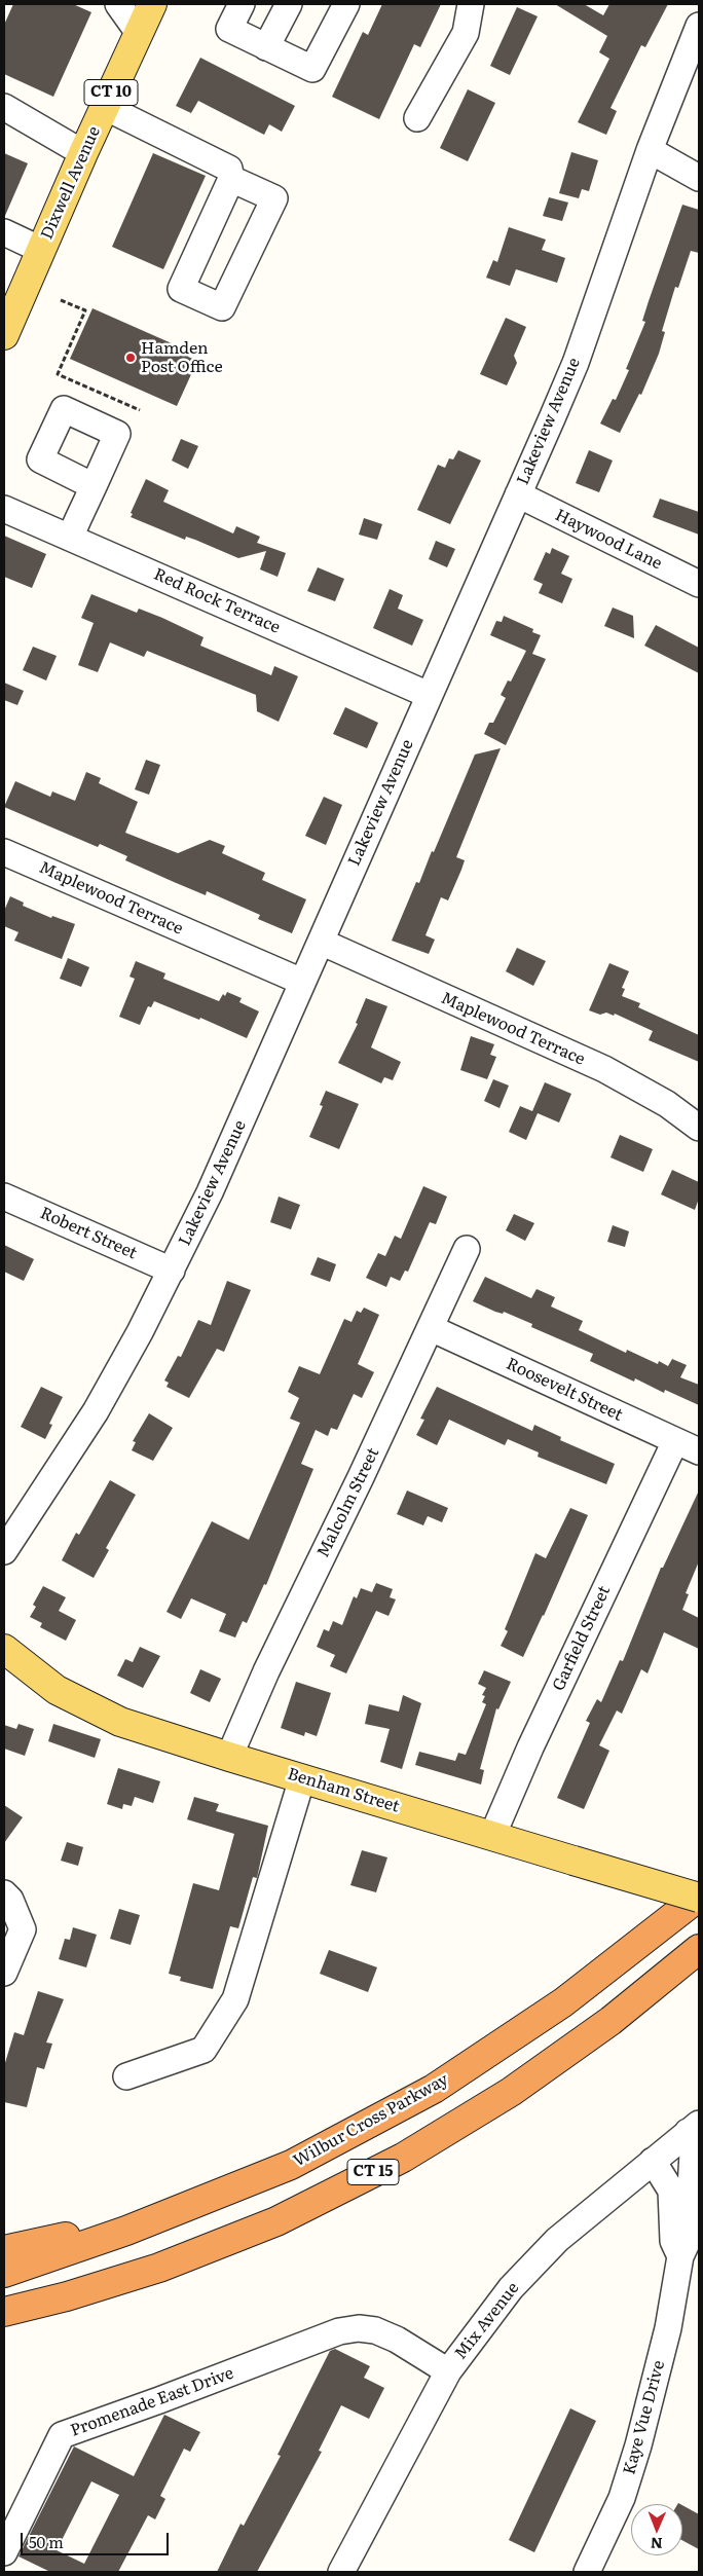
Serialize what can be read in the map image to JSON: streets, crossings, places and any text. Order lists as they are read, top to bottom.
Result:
{
  "streets": {
    "highway": ["Wilbur Cross Parkway", "CT 15"],
    "main road": ["CT 10", "Dixwell Avenue", "Benham Street"],
    "street": [
      "Lakeview Avenue",
      "Haywood Lane",
      "Red Rock Terrace",
      "Maplewood Terrace",
      "Robert Street",
      "Roosevelt Street",
      "Malcolm Street",
      "Garfield Street",
      "Mix Avenue",
      "Promenade East Drive",
      "Kaye Vue Drive"
    ]
  },
  "crossings": [
    ["Lakeview Avenue", "Haywood Lane"],
    ["Lakeview Avenue", "Red Rock Terrace"],
    ["Lakeview Avenue", "Maplewood Terrace"],
    ["Lakeview Avenue", "Robert Street"],
    ["Roosevelt Street", "Malcolm Street"],
    ["Roosevelt Street", "Garfield Street"],
    ["Malcolm Street", "Benham Street"],
    ["Garfield Street", "Benham Street"],
    ["Benham Street", "Wilbur Cross Parkway"],
    ["Mix Avenue", "Promenade East Drive"],
    ["Mix Avenue", "Kaye Vue Drive"]
  ],
  "places": ["Hamden Post Office"],
  "scale_bar": "50 m",
  "north": "bottom"
}
